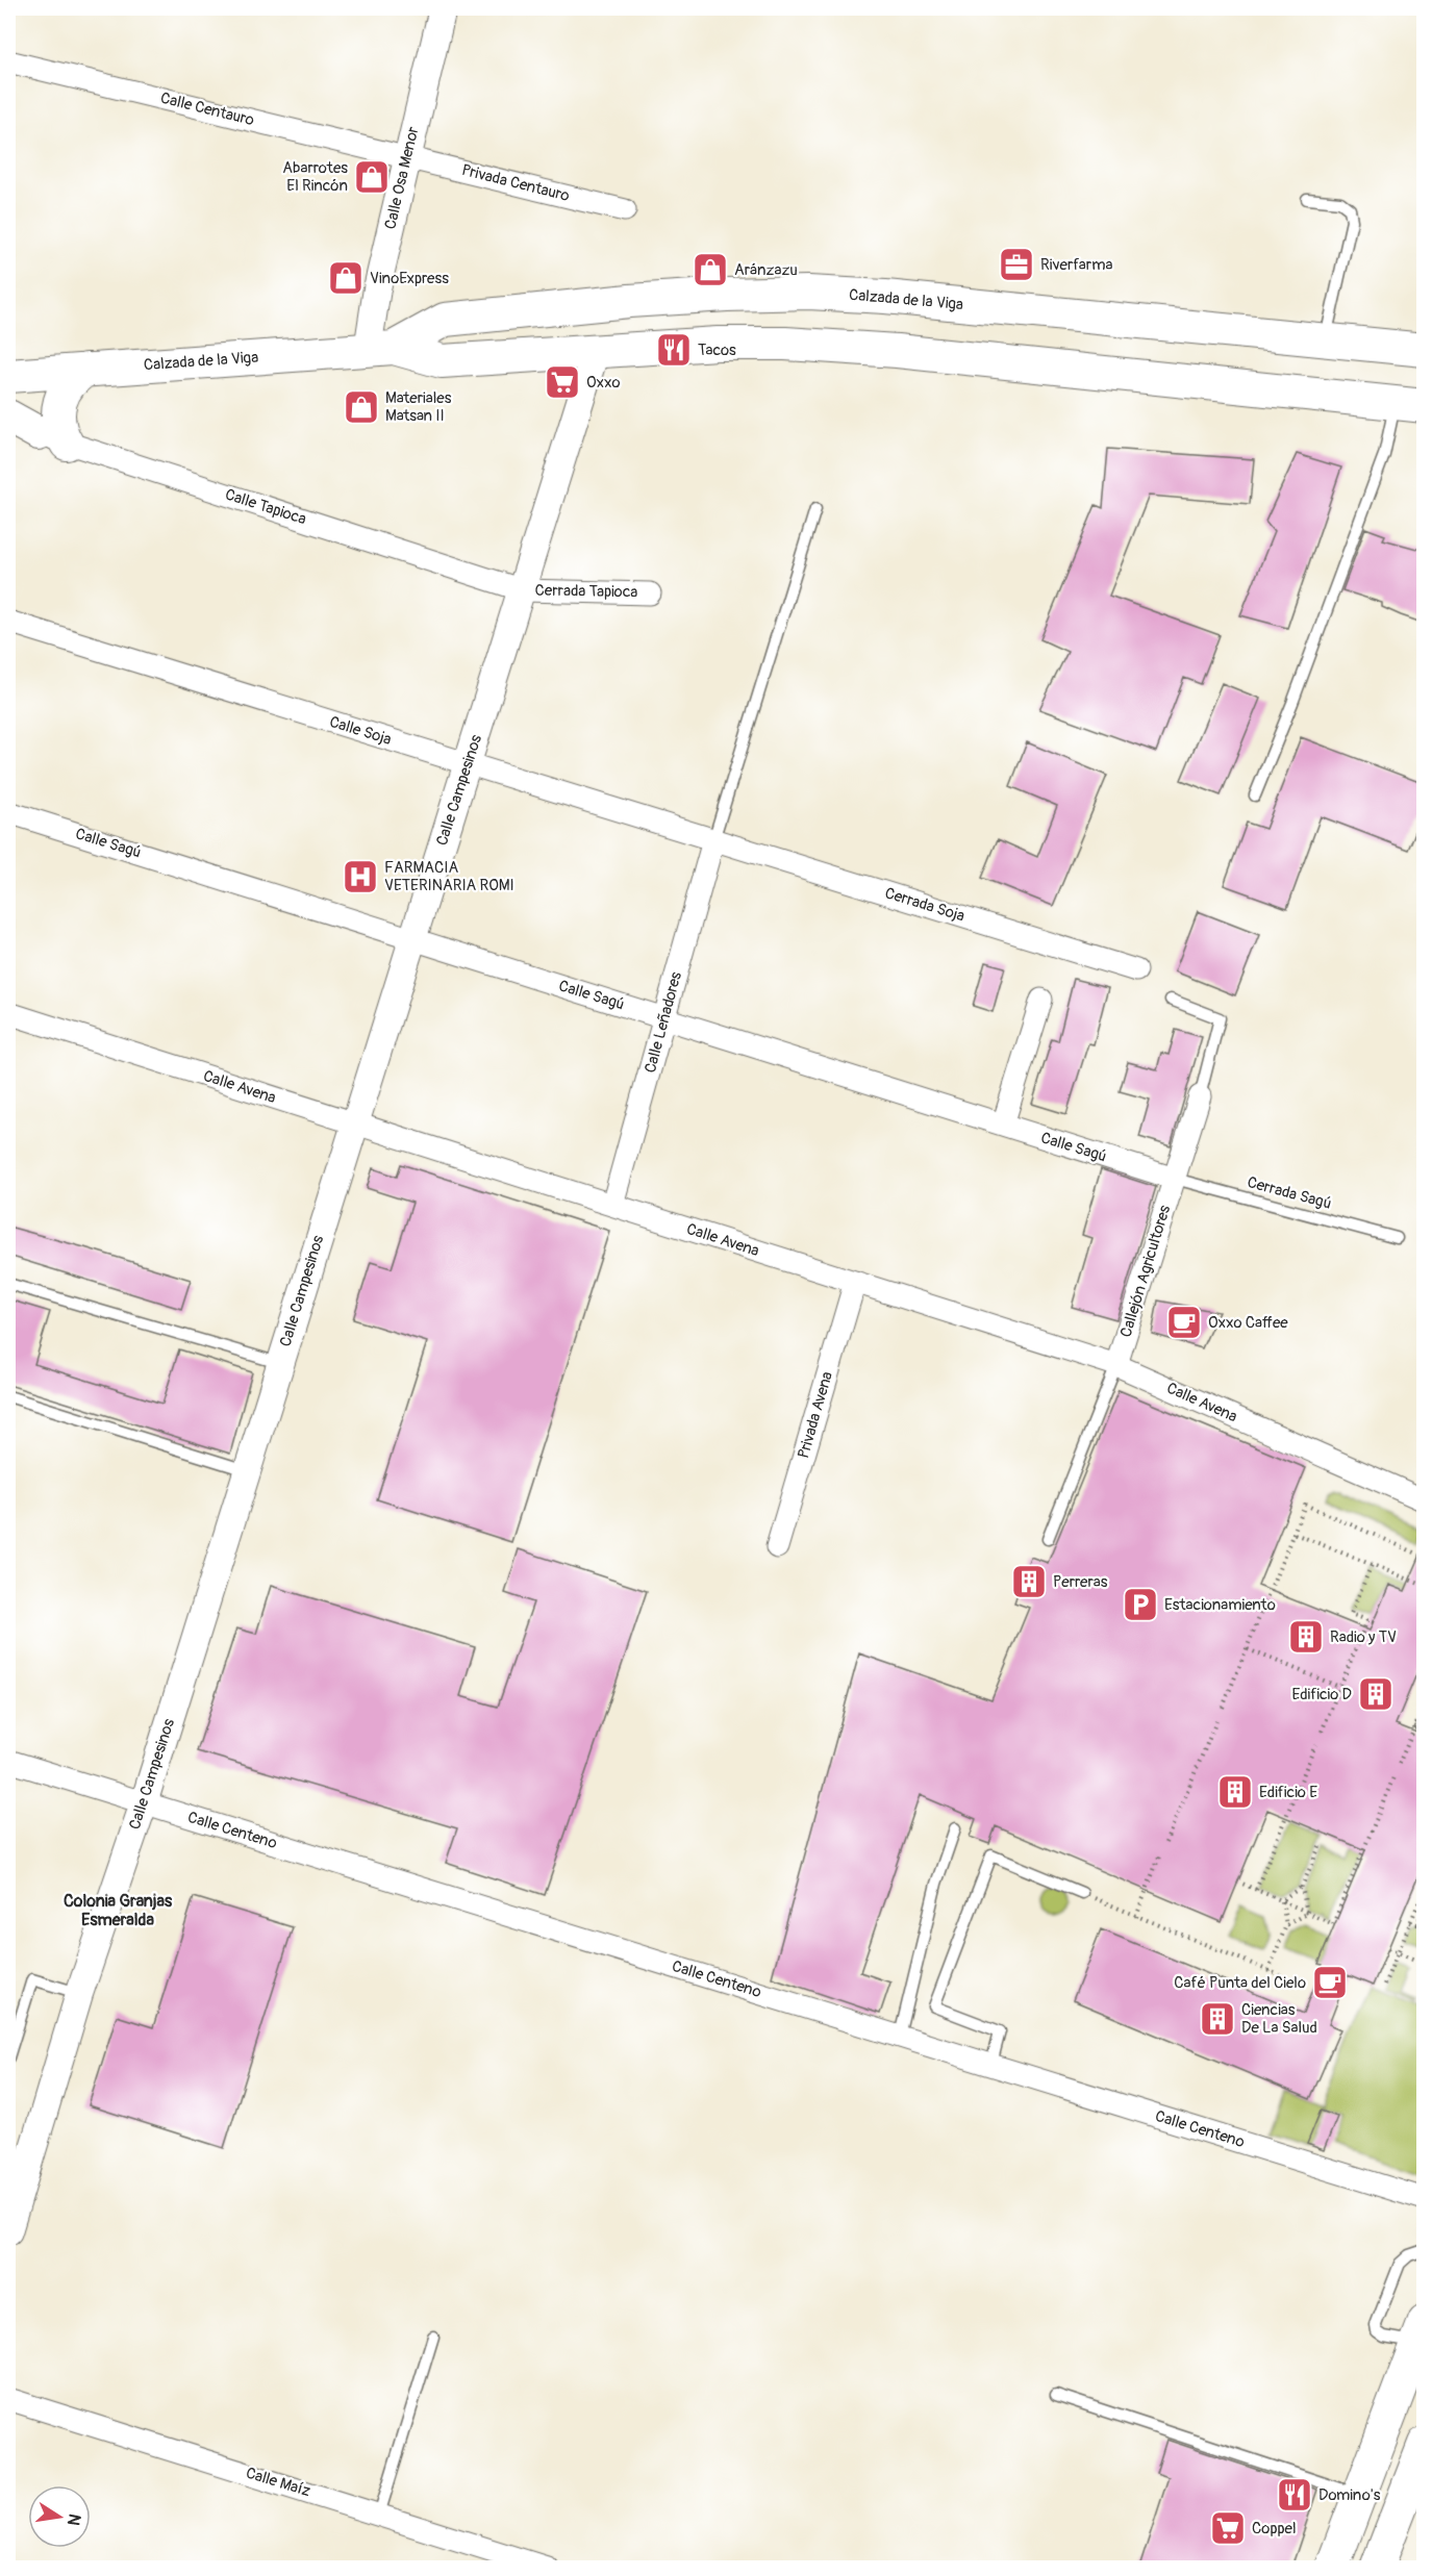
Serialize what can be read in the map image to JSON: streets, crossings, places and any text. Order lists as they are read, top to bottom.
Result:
{
  "streets": {
    "main road": ["Calzada de la Viga"],
    "street": [
      "Calle Centauro",
      "Calle Osa Menor",
      "Privada Centauro",
      "Calle Tapioca",
      "Cerrada Tapioca",
      "Calle Soja",
      "Calle Campesinos",
      "Calle Sagú",
      "Cerrada Soja",
      "Calle Leñadores",
      "Calle Avena",
      "Callejón Agricultores",
      "Privada Avena",
      "Calle Centeno",
      "Calle Maíz"
    ],
    "lane": ["Cerrada Sagú"]
  },
  "crossings": [
    ["Calle Centauro", "Calle Osa Menor"],
    ["Calle Centauro", "Privada Centauro"],
    ["Calle Osa Menor", "Privada Centauro"],
    ["Calle Osa Menor", "Calzada de la Viga"],
    ["Calzada de la Viga", "Calle Campesinos"],
    ["Calle Tapioca", "Cerrada Tapioca"],
    ["Calle Tapioca", "Calle Campesinos"],
    ["Cerrada Tapioca", "Calle Campesinos"],
    ["Calle Soja", "Calle Campesinos"],
    ["Calle Soja", "Cerrada Soja"],
    ["Calle Soja", "Calle Leñadores"],
    ["Calle Campesinos", "Calle Sagú"],
    ["Calle Campesinos", "Calle Avena"],
    ["Calle Campesinos", "Calle Centeno"],
    ["Calle Sagú", "Calle Leñadores"],
    ["Calle Sagú", "Cerrada Sagú"],
    ["Calle Sagú", "Callejón Agricultores"],
    ["Cerrada Soja", "Calle Leñadores"],
    ["Calle Leñadores", "Calle Avena"],
    ["Calle Avena", "Callejón Agricultores"],
    ["Calle Avena", "Privada Avena"],
    ["Cerrada Sagú", "Callejón Agricultores"]
  ],
  "districts": ["Colonia Granjas Esmeralda"],
  "places": {
    "shop": [
      "Abarrotes El Rincón",
      "Aránzazu",
      "VinoExpress",
      "Materiales Matsan II"
    ],
    "office": ["Riverfarma"],
    "restaurant": ["Tacos", "Domino's"],
    "supermarket": ["Oxxo", "Coppel"],
    "hospital": ["FARMACIA VETERINARIA ROMI"],
    "cafe": ["Oxxo Caffee", "Café Punta del Cielo"],
    "building": [
      "Perreras",
      "Radio y TV",
      "Edificio D",
      "Edificio E",
      "Ciencias De La Salud"
    ],
    "parking": ["Estacionamiento"]
  },
  "north": "right"
}
